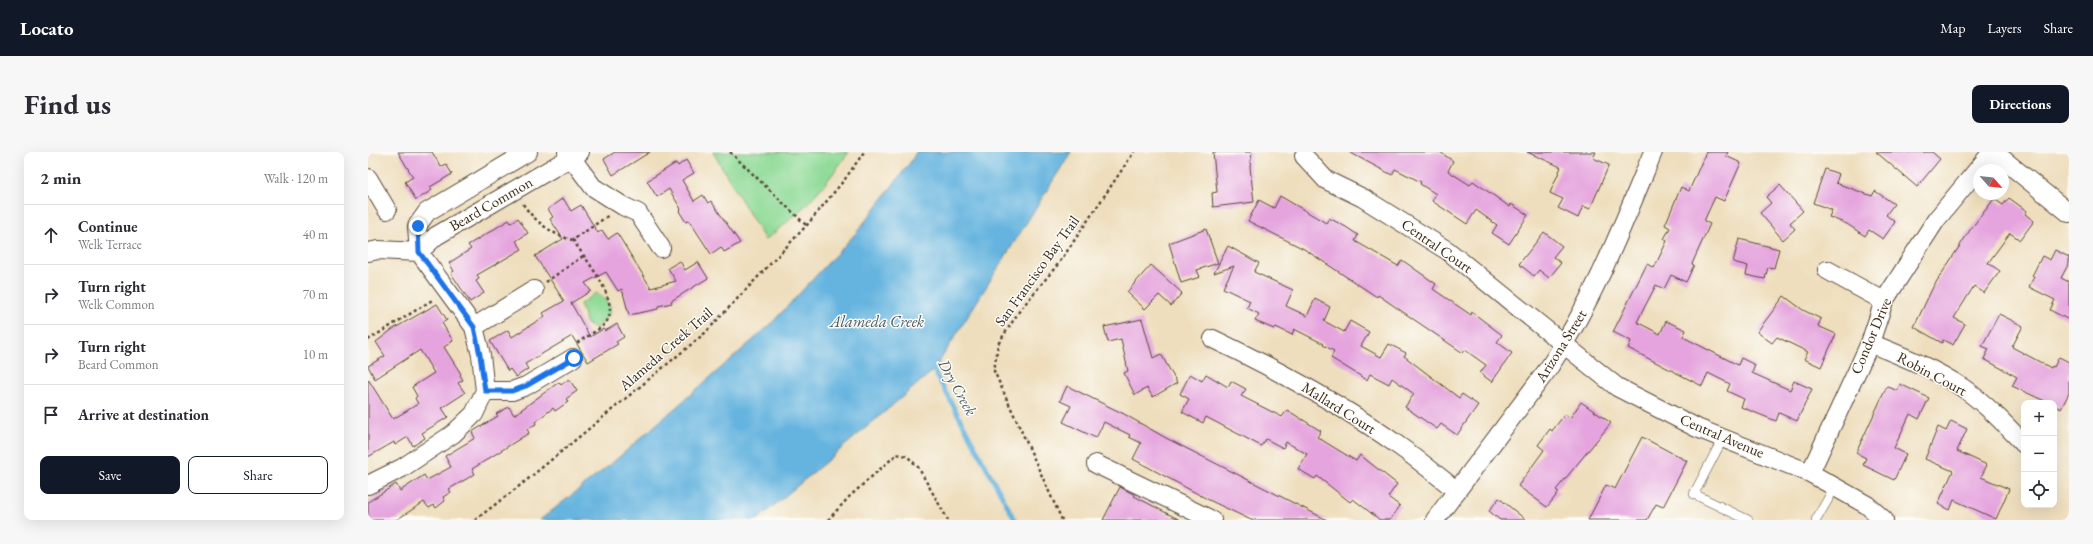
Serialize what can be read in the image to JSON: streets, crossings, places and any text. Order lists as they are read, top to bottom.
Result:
{
  "streets": {
    "street": [
      "Beard Common",
      "Central Court",
      "Condor Drive",
      "Arizona Street",
      "Robin Court",
      "Mallard Court",
      "Central Avenue"
    ],
    "path": ["San Francisco Bay Trail", "Alameda Creek Trail"]
  },
  "crossings": [
    ["Central Court", "Arizona Street"],
    ["Central Court", "Central Avenue"],
    ["Condor Drive", "Robin Court"],
    ["Condor Drive", "Central Avenue"],
    ["Arizona Street", "Mallard Court"],
    ["Arizona Street", "Central Avenue"]
  ],
  "water": ["Alameda Creek", "Dry Creek"],
  "north": "bottom right",
  "page": {
    "header": "Locato",
    "nav": ["Map", "Layers", "Share"],
    "buttons": [
      "Directions",
      ["Save", "Share"]
    ],
    "title": "Find us",
    "heading": ["2 min", "Walk · 120 m"],
    "list": [
      ["Continue", "Welk Terrace", "40 m"],
      ["Turn right", "Welk Common", "70 m"],
      ["Turn right", "Beard Common", "10 m"],
      "Arrive at destination"
    ],
    "map_buttons": ["+", "−"]
  }
}
